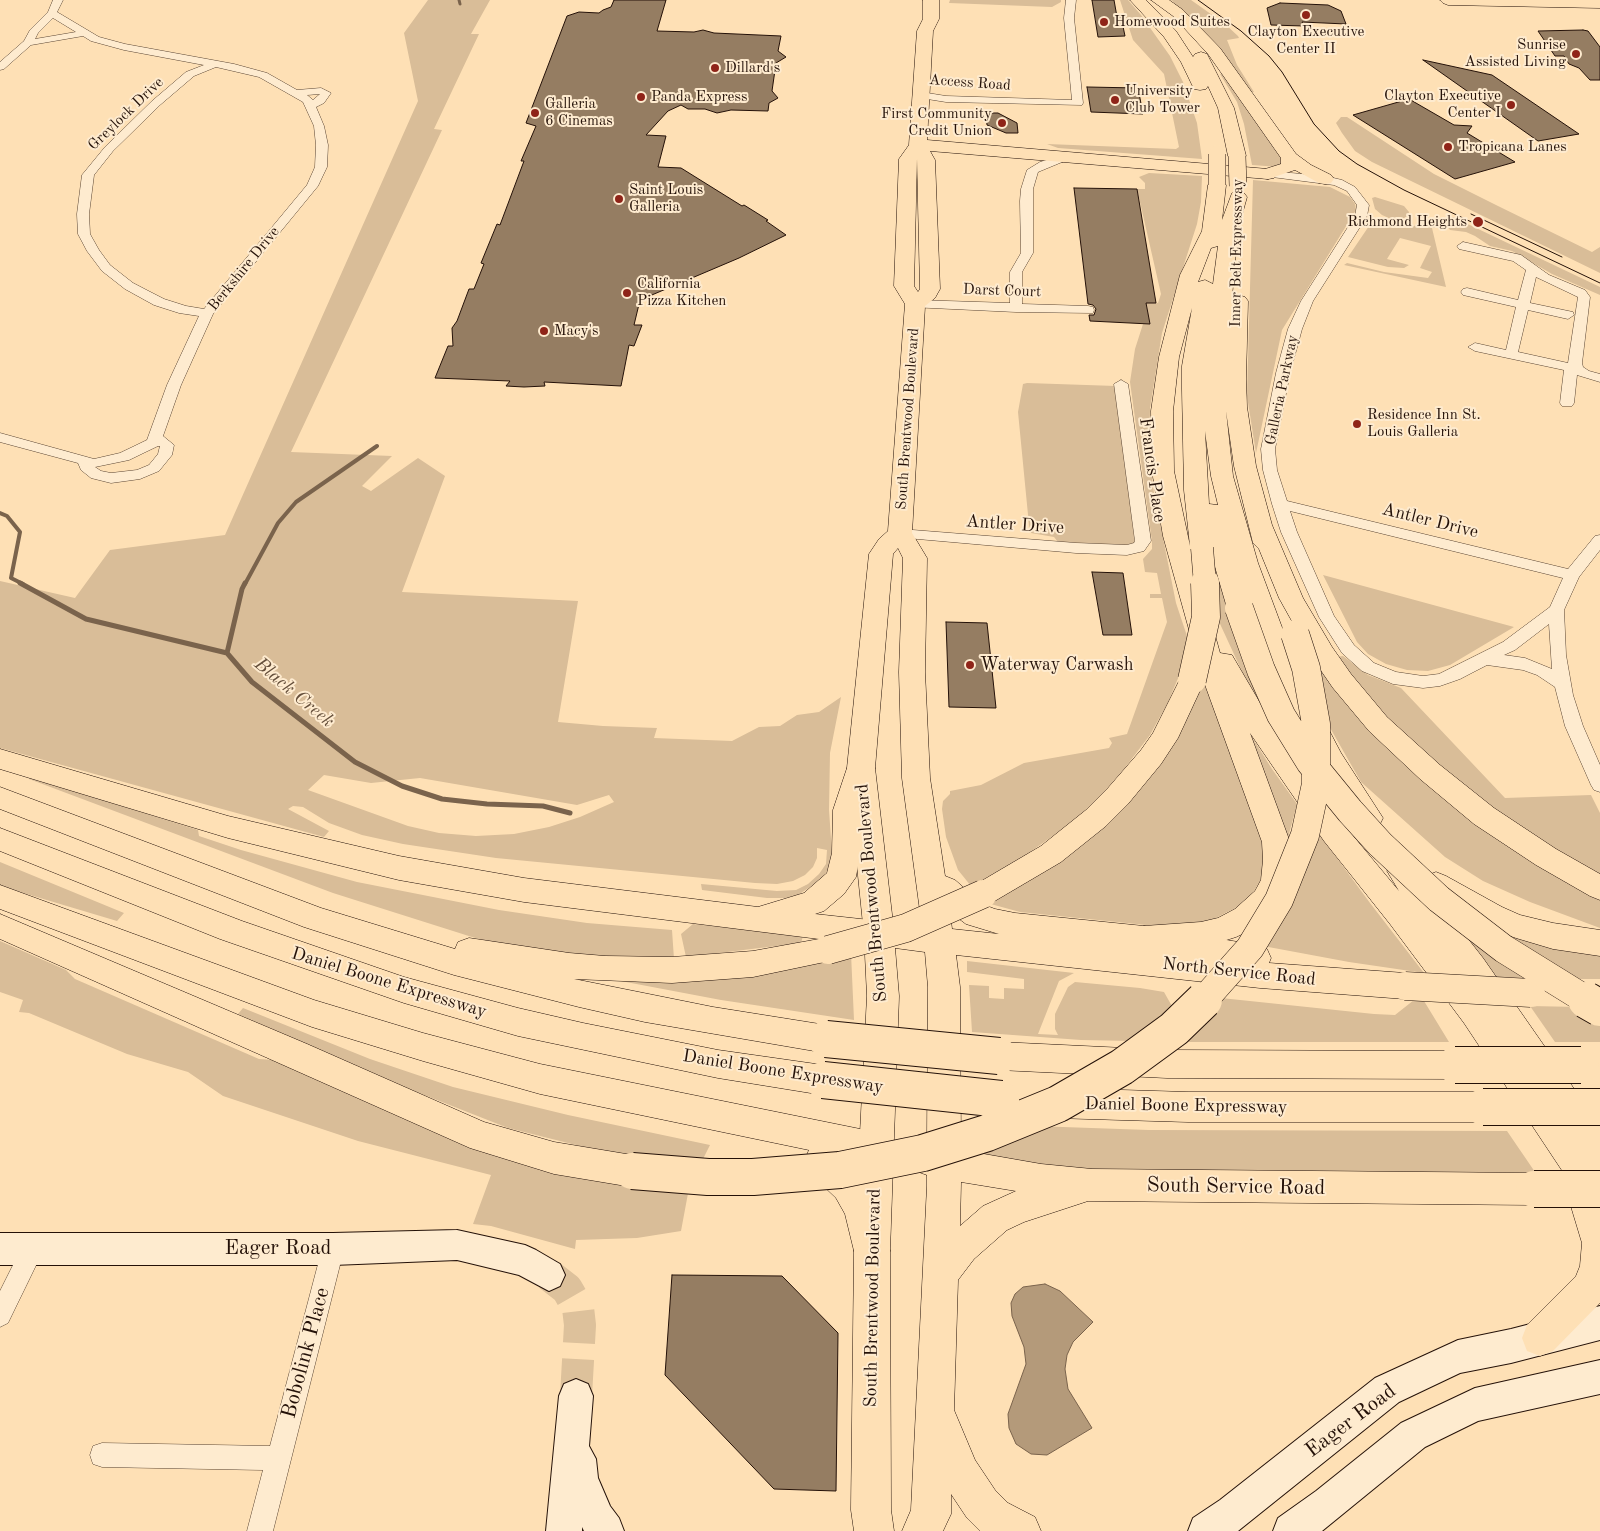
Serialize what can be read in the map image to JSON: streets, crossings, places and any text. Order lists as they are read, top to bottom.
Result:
{
  "streets": {
    "main road": [
      "Inner Belt Expressway",
      "Galleria Parkway",
      "South Brentwood Boulevard",
      "North Service Road",
      "Daniel Boone Expressway",
      "South Service Road",
      "Eager Road"
    ],
    "street": [
      "Access Road",
      "Greylock Drive",
      "Berkshire Drive",
      "Darst Court",
      "Francis Place",
      "Antler Drive",
      "Bobolink Place"
    ]
  },
  "crossings": [
    ["Access Road", "South Brentwood Boulevard"],
    ["Greylock Drive", "Berkshire Drive"],
    ["Darst Court", "South Brentwood Boulevard"],
    ["Galleria Parkway", "South Brentwood Boulevard"],
    ["Galleria Parkway", "Antler Drive"],
    ["South Brentwood Boulevard", "Antler Drive"],
    ["South Brentwood Boulevard", "North Service Road"],
    ["South Brentwood Boulevard", "South Service Road"],
    ["Francis Place", "Antler Drive"],
    ["Eager Road", "Bobolink Place"]
  ],
  "water": ["Black Creek"],
  "places": [
    "Clayton Executive Center II",
    "Homewood Suites",
    "Sunrise Assisted Living",
    "Dillard's",
    "Panda Express",
    "University Club Tower",
    "Clayton Executive Center I",
    "Galleria 6 Cinemas",
    "First Community Credit Union",
    "Tropicana Lanes",
    "Saint Louis Galleria",
    "Richmond Heights",
    "California Pizza Kitchen",
    "Macy's",
    "Residence Inn St. Louis Galleria",
    "Waterway Carwash"
  ]
}
